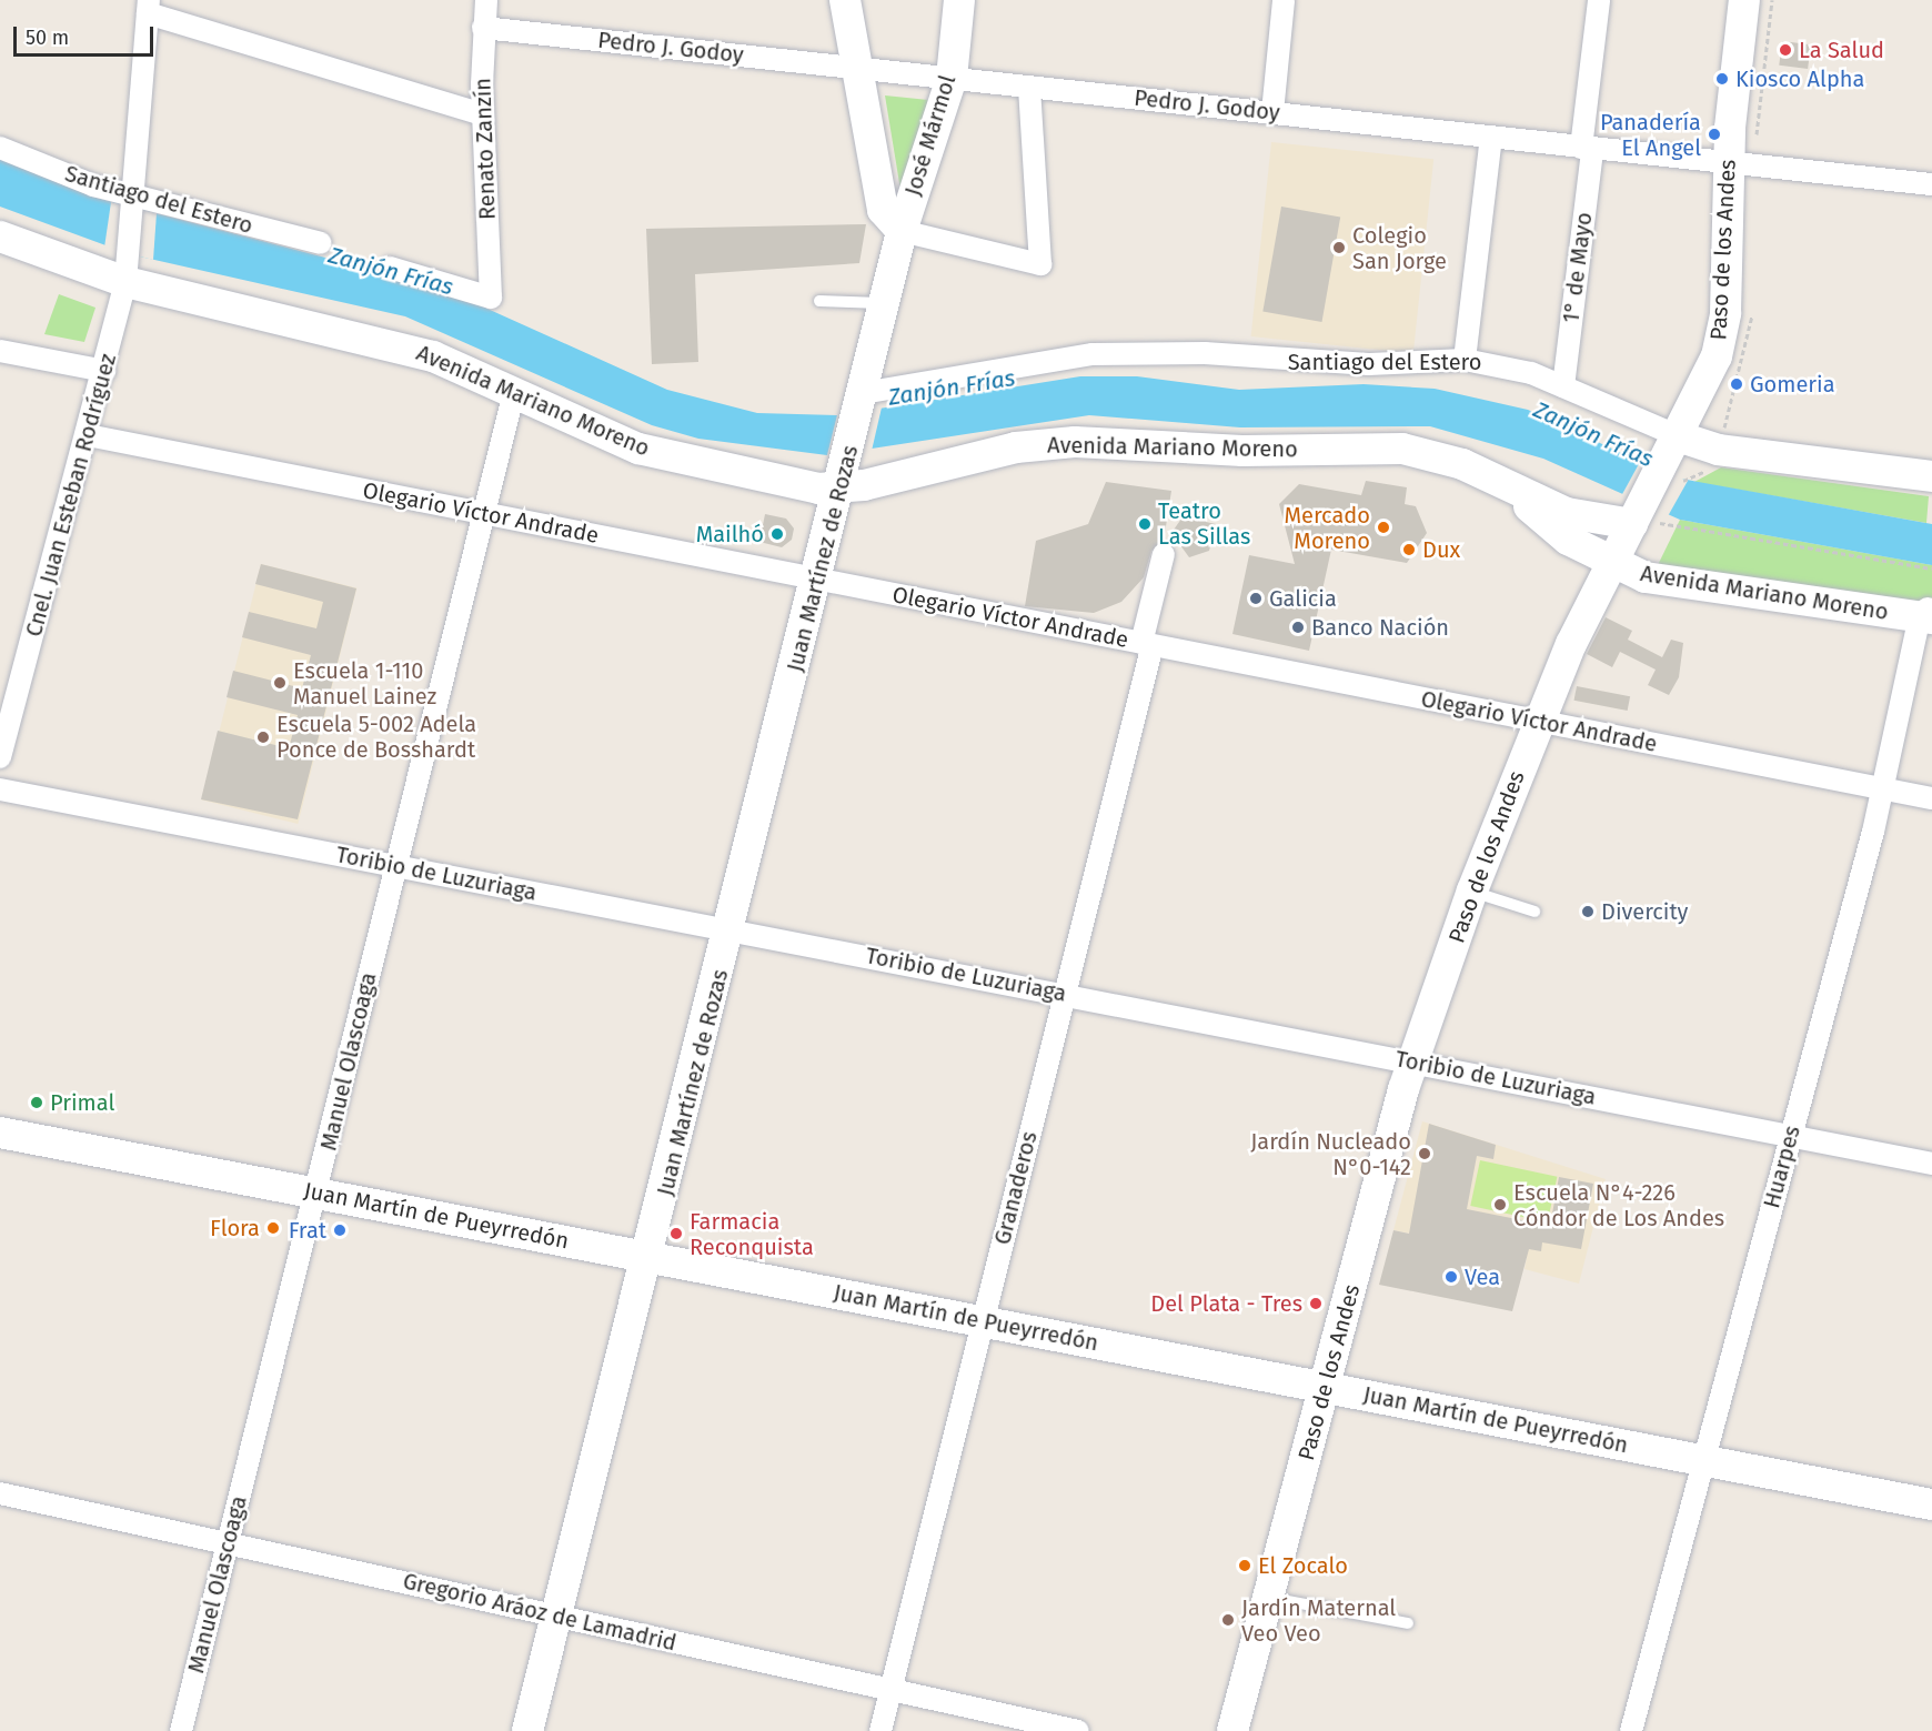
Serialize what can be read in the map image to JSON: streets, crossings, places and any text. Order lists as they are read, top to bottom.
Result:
{
  "streets": {
    "street": [
      "Pedro J. Godoy",
      "José Mármol",
      "Renato Zanzín",
      "Santiago del Estero",
      "Paso de los Andes",
      "1° de Mayo",
      "Avenida Mariano Moreno",
      "Cnel. Juan Esteban Rodríguez",
      "Olegario Víctor Andrade",
      "Juan Martínez de Rozas",
      "Toribio de Luzuriaga",
      "Manuel Olascoaga",
      "Huarpes",
      "Granaderos",
      "Juan Martín de Pueyrredón",
      "Gregorio Aráoz de Lamadrid"
    ]
  },
  "crossings": [
    ["Pedro J. Godoy", "José Mármol"],
    ["Pedro J. Godoy", "Renato Zanzín"],
    ["Pedro J. Godoy", "Paso de los Andes"],
    ["Pedro J. Godoy", "1° de Mayo"],
    ["José Mármol", "Juan Martínez de Rozas"],
    ["Santiago del Estero", "Paso de los Andes"],
    ["Santiago del Estero", "1° de Mayo"],
    ["Santiago del Estero", "Cnel. Juan Esteban Rodríguez"],
    ["Santiago del Estero", "Juan Martínez de Rozas"],
    ["Paso de los Andes", "Avenida Mariano Moreno"],
    ["Paso de los Andes", "Olegario Víctor Andrade"],
    ["Paso de los Andes", "Toribio de Luzuriaga"],
    ["Paso de los Andes", "Juan Martín de Pueyrredón"],
    ["Avenida Mariano Moreno", "Cnel. Juan Esteban Rodríguez"],
    ["Avenida Mariano Moreno", "Juan Martínez de Rozas"],
    ["Avenida Mariano Moreno", "Manuel Olascoaga"],
    ["Avenida Mariano Moreno", "Huarpes"],
    ["Cnel. Juan Esteban Rodríguez", "Olegario Víctor Andrade"],
    ["Olegario Víctor Andrade", "Juan Martínez de Rozas"],
    ["Olegario Víctor Andrade", "Manuel Olascoaga"],
    ["Olegario Víctor Andrade", "Huarpes"],
    ["Olegario Víctor Andrade", "Granaderos"],
    ["Juan Martínez de Rozas", "Toribio de Luzuriaga"],
    ["Juan Martínez de Rozas", "Juan Martín de Pueyrredón"],
    ["Juan Martínez de Rozas", "Gregorio Aráoz de Lamadrid"],
    ["Toribio de Luzuriaga", "Manuel Olascoaga"],
    ["Toribio de Luzuriaga", "Huarpes"],
    ["Toribio de Luzuriaga", "Granaderos"],
    ["Manuel Olascoaga", "Juan Martín de Pueyrredón"],
    ["Manuel Olascoaga", "Gregorio Aráoz de Lamadrid"],
    ["Huarpes", "Juan Martín de Pueyrredón"],
    ["Granaderos", "Juan Martín de Pueyrredón"],
    ["Granaderos", "Gregorio Aráoz de Lamadrid"]
  ],
  "water": ["Zanjón Frías"],
  "places": [
    "La Salud",
    "Kiosco Alpha",
    "Panadería El Angel",
    "Colegio San Jorge",
    "Gomeria",
    "Teatro Las Sillas",
    "Mercado Moreno",
    "Mailhó",
    "Dux",
    "Galicia",
    "Banco Nación",
    "Escuela 1-110 Manuel Lainez",
    "Escuela 5-002 Adela Ponce de Bosshardt",
    "Divercity",
    "Primal",
    "Jardín Nucleado N°0-142",
    "Escuela N°4-226 Cóndor de Los Andes",
    "Flora",
    "Frat",
    "Farmacia Reconquista",
    "Vea",
    "Del Plata - Tres",
    "El Zocalo",
    "Jardín Maternal Veo Veo"
  ],
  "scale_bar": "50 m"
}
